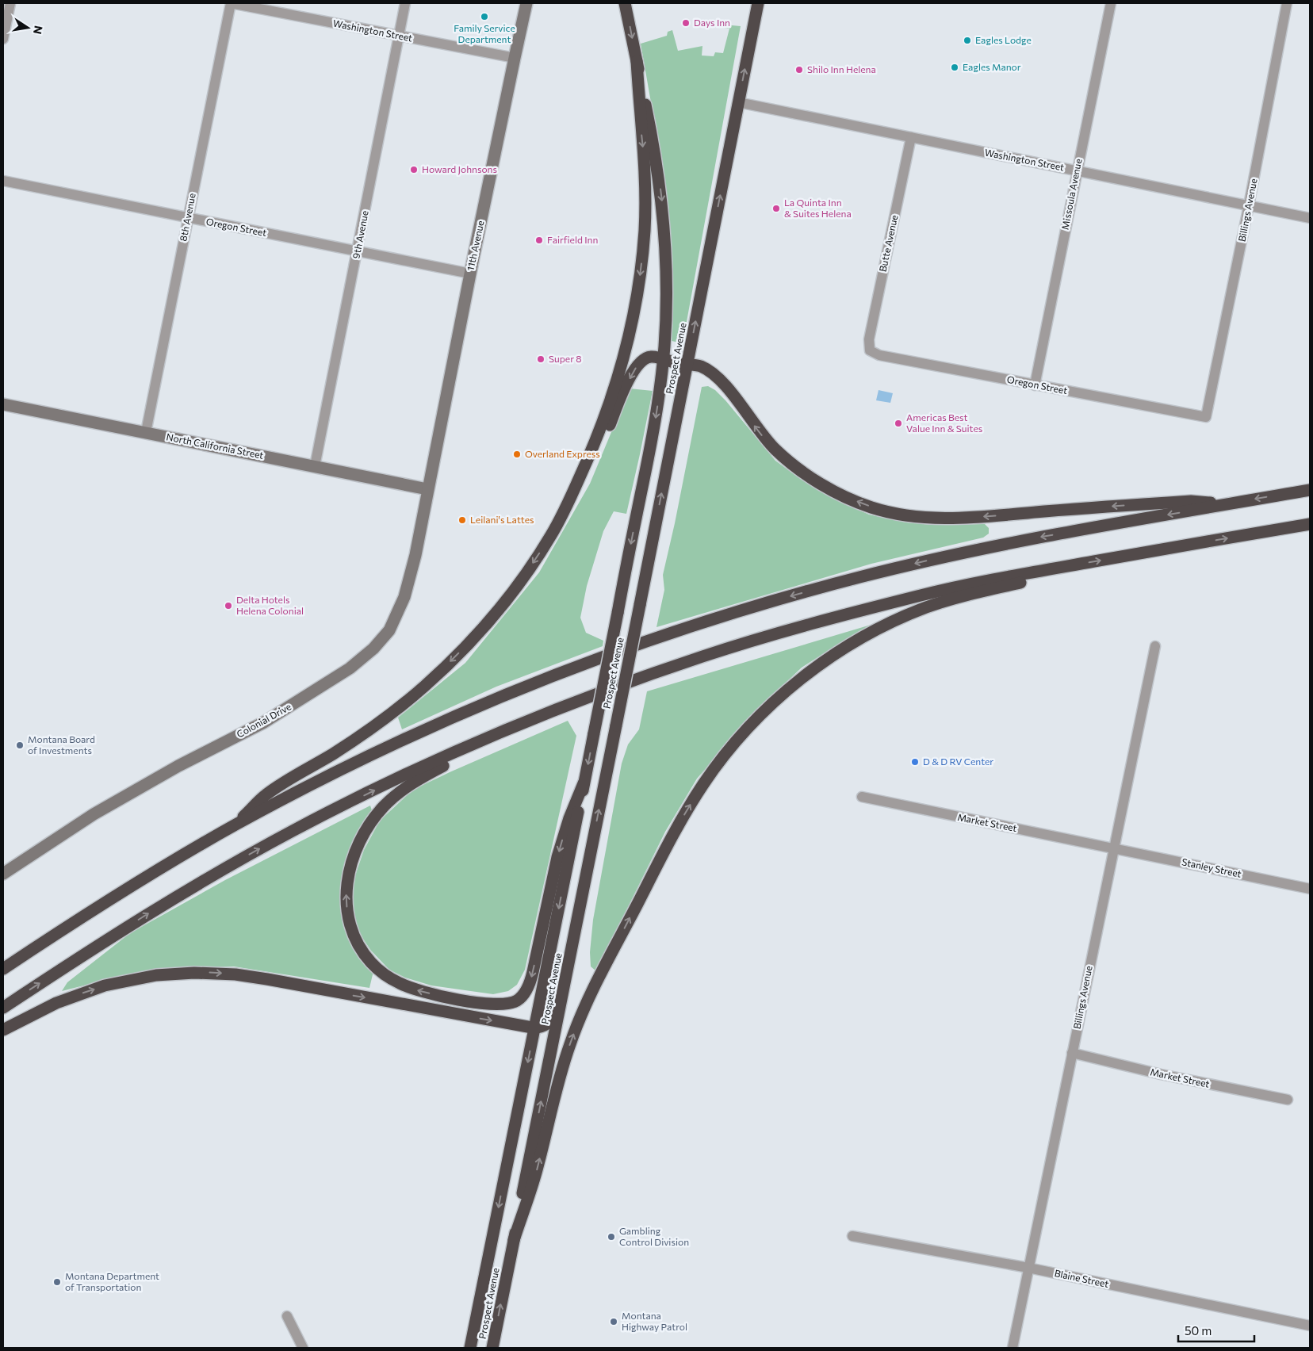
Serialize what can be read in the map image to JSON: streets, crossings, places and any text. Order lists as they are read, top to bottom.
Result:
{
  "streets": {
    "highway": ["Prospect Avenue"],
    "main road": ["11th Avenue", "North California Street", "Colonial Drive"],
    "street": [
      "Washington Street",
      "Missoula Avenue",
      "Billings Avenue",
      "8th Avenue",
      "Oregon Street",
      "9th Avenue",
      "Butte Avenue",
      "Market Street",
      "Stanley Street",
      "Blaine Street"
    ]
  },
  "crossings": [
    ["Washington Street", "Missoula Avenue"],
    ["Washington Street", "Billings Avenue"],
    ["Washington Street", "8th Avenue"],
    ["Washington Street", "9th Avenue"],
    ["Washington Street", "Butte Avenue"],
    ["Washington Street", "11th Avenue"],
    ["Washington Street", "Prospect Avenue"],
    ["Missoula Avenue", "Oregon Street"],
    ["Billings Avenue", "Oregon Street"],
    ["Billings Avenue", "Market Street"],
    ["Billings Avenue", "Stanley Street"],
    ["Billings Avenue", "Blaine Street"],
    ["8th Avenue", "Oregon Street"],
    ["8th Avenue", "North California Street"],
    ["Oregon Street", "9th Avenue"],
    ["Oregon Street", "Butte Avenue"],
    ["Oregon Street", "11th Avenue"],
    ["9th Avenue", "North California Street"],
    ["11th Avenue", "North California Street"],
    ["11th Avenue", "Colonial Drive"],
    ["North California Street", "Colonial Drive"],
    ["Market Street", "Stanley Street"]
  ],
  "places": [
    "Family Service Department",
    "Days Inn",
    "Eagles Lodge",
    "Eagles Manor",
    "Shilo Inn Helena",
    "Howard Johnsons",
    "La Quinta Inn & Suites Helena",
    "Fairfield Inn",
    "Super 8",
    "Americas Best Value Inn & Suites",
    "Overland Express",
    "Leilani's Lattes",
    "Delta Hotels Helena Colonial",
    "Montana Board of Investments",
    "D & D RV Center",
    "Gambling Control Division",
    "Montana Department of Transportation",
    "Montana Highway Patrol"
  ],
  "scale_bar": "50 m",
  "north": "right"
}
